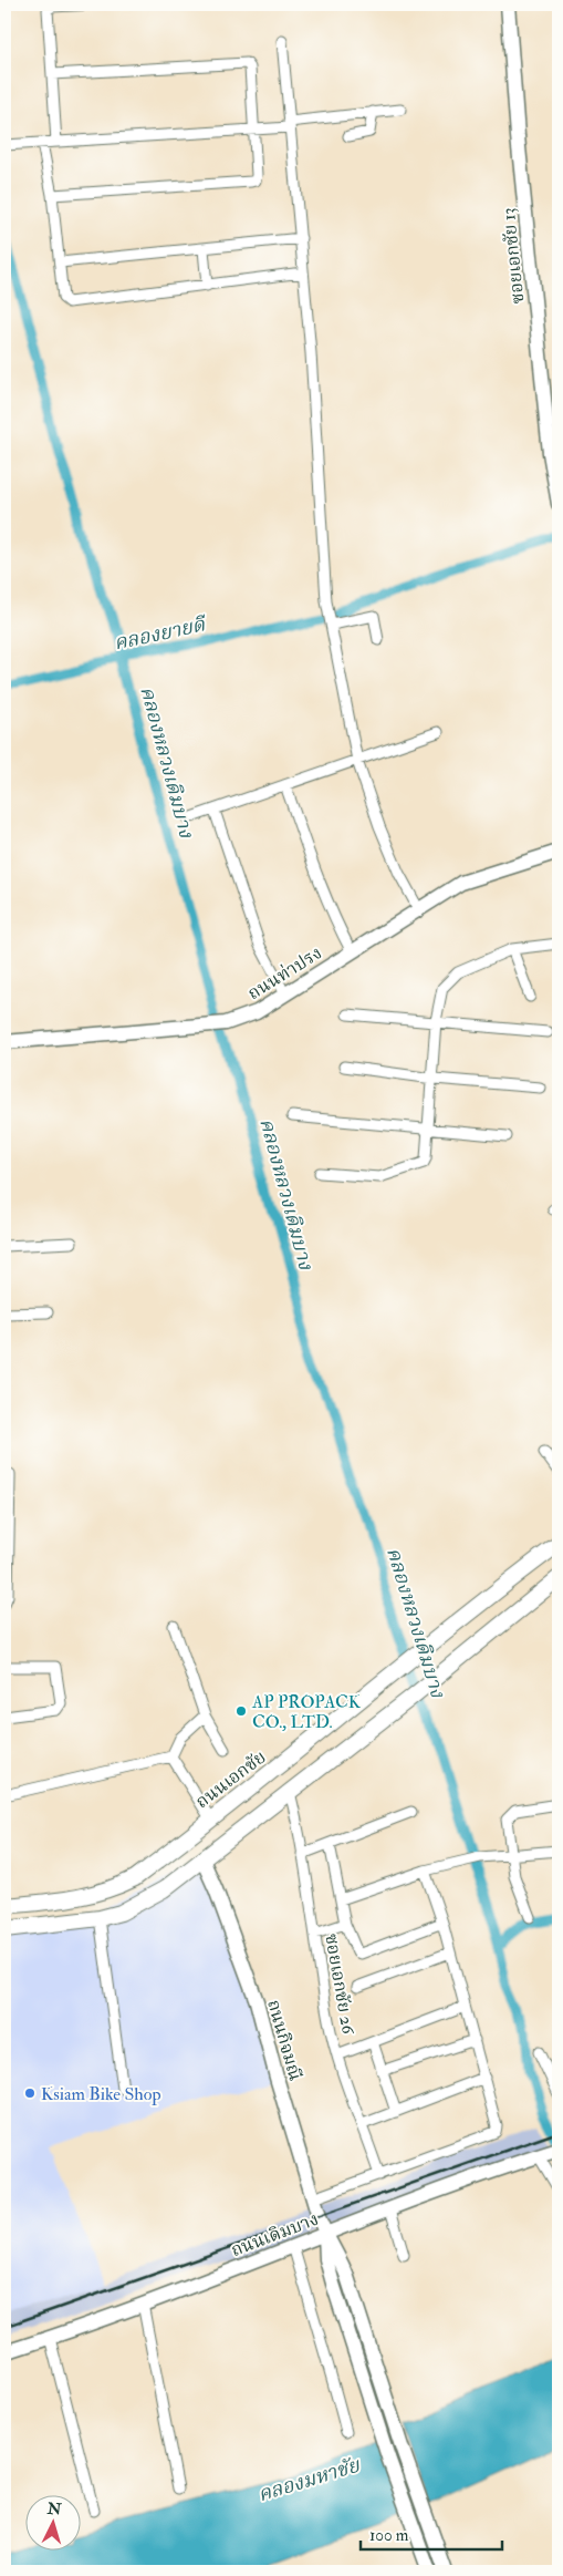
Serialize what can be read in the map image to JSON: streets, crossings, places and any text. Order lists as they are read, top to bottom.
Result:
{
  "streets": {
    "main road": ["ถนนเอกชัย"],
    "street": [
      "ซอยเอกชัย 13",
      "ถนนท่าปรง",
      "ซอยเอกชัย 26",
      "ถนนกิจมณี",
      "ถนนเดิมบาง"
    ]
  },
  "crossings": [
    ["ถนนกิจมณี", "ถนนเดิมบาง"]
  ],
  "water": ["คลองยายดี", "คลองหลวงเดิมบาง", "คลองมหาชัย"],
  "places": ["AP PROPACK CO., LTD.", "Ksiam Bike Shop"],
  "scale_bar": "100 m",
  "north": "top"
}
